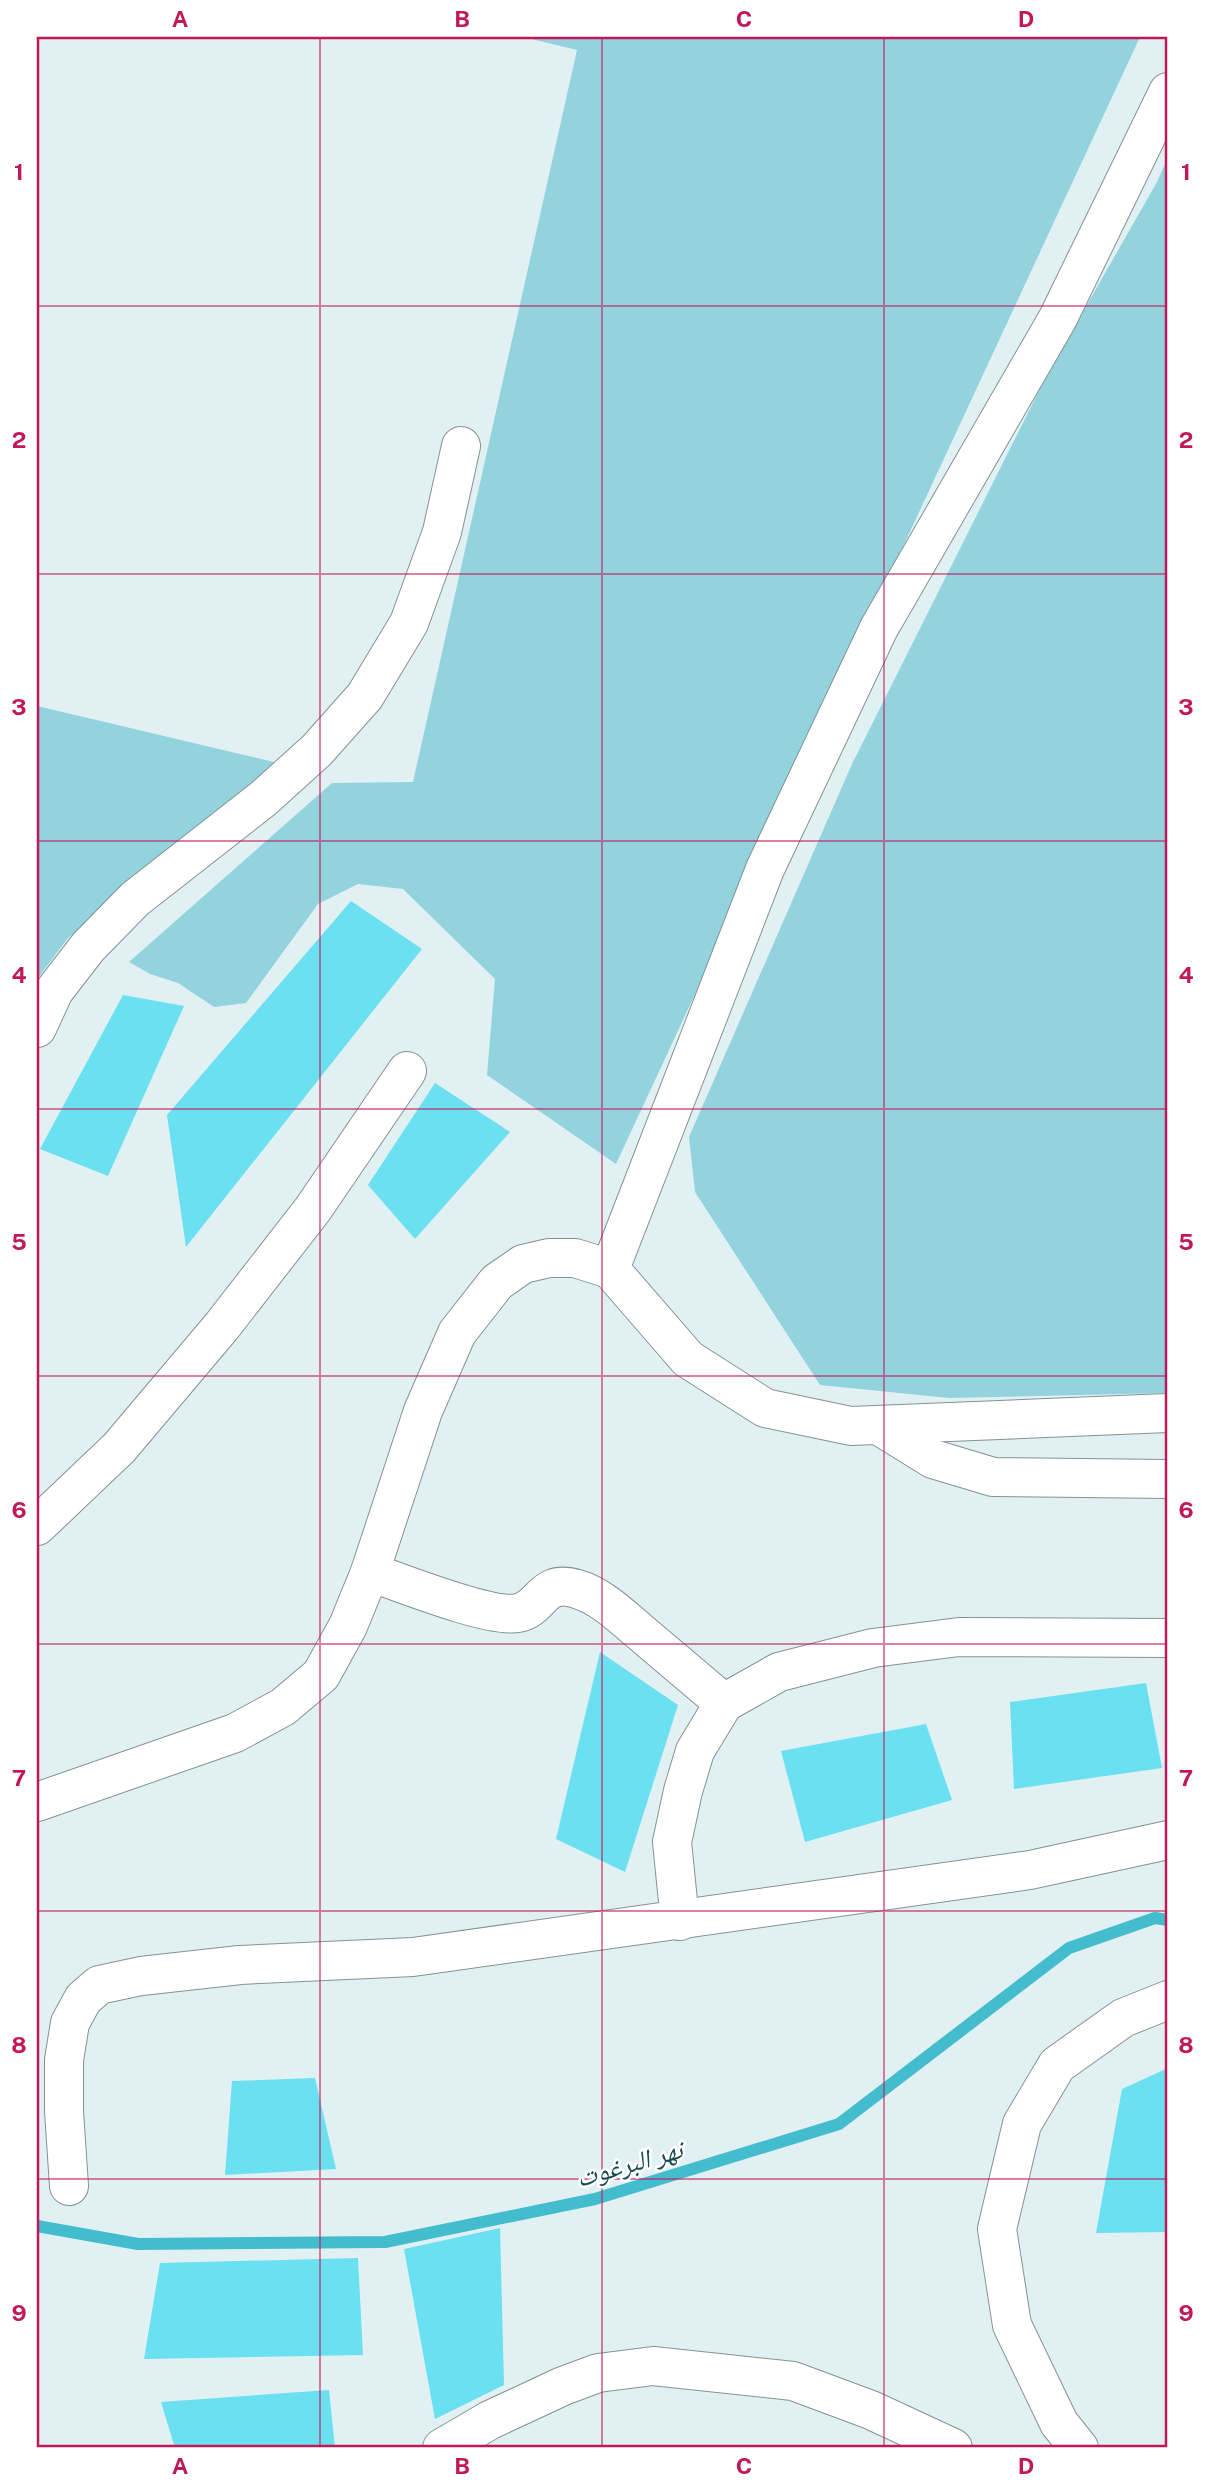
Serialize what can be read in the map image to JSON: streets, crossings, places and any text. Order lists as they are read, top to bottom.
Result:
{
  "water": ["نهر البرغوت"],
  "grid": {
    "columns": [
      "A",
      "B",
      "C",
      "D"
    ],
    "rows": [
      "1",
      "2",
      "3",
      "4",
      "5",
      "6",
      "7",
      "8",
      "9"
    ]
  }
}
